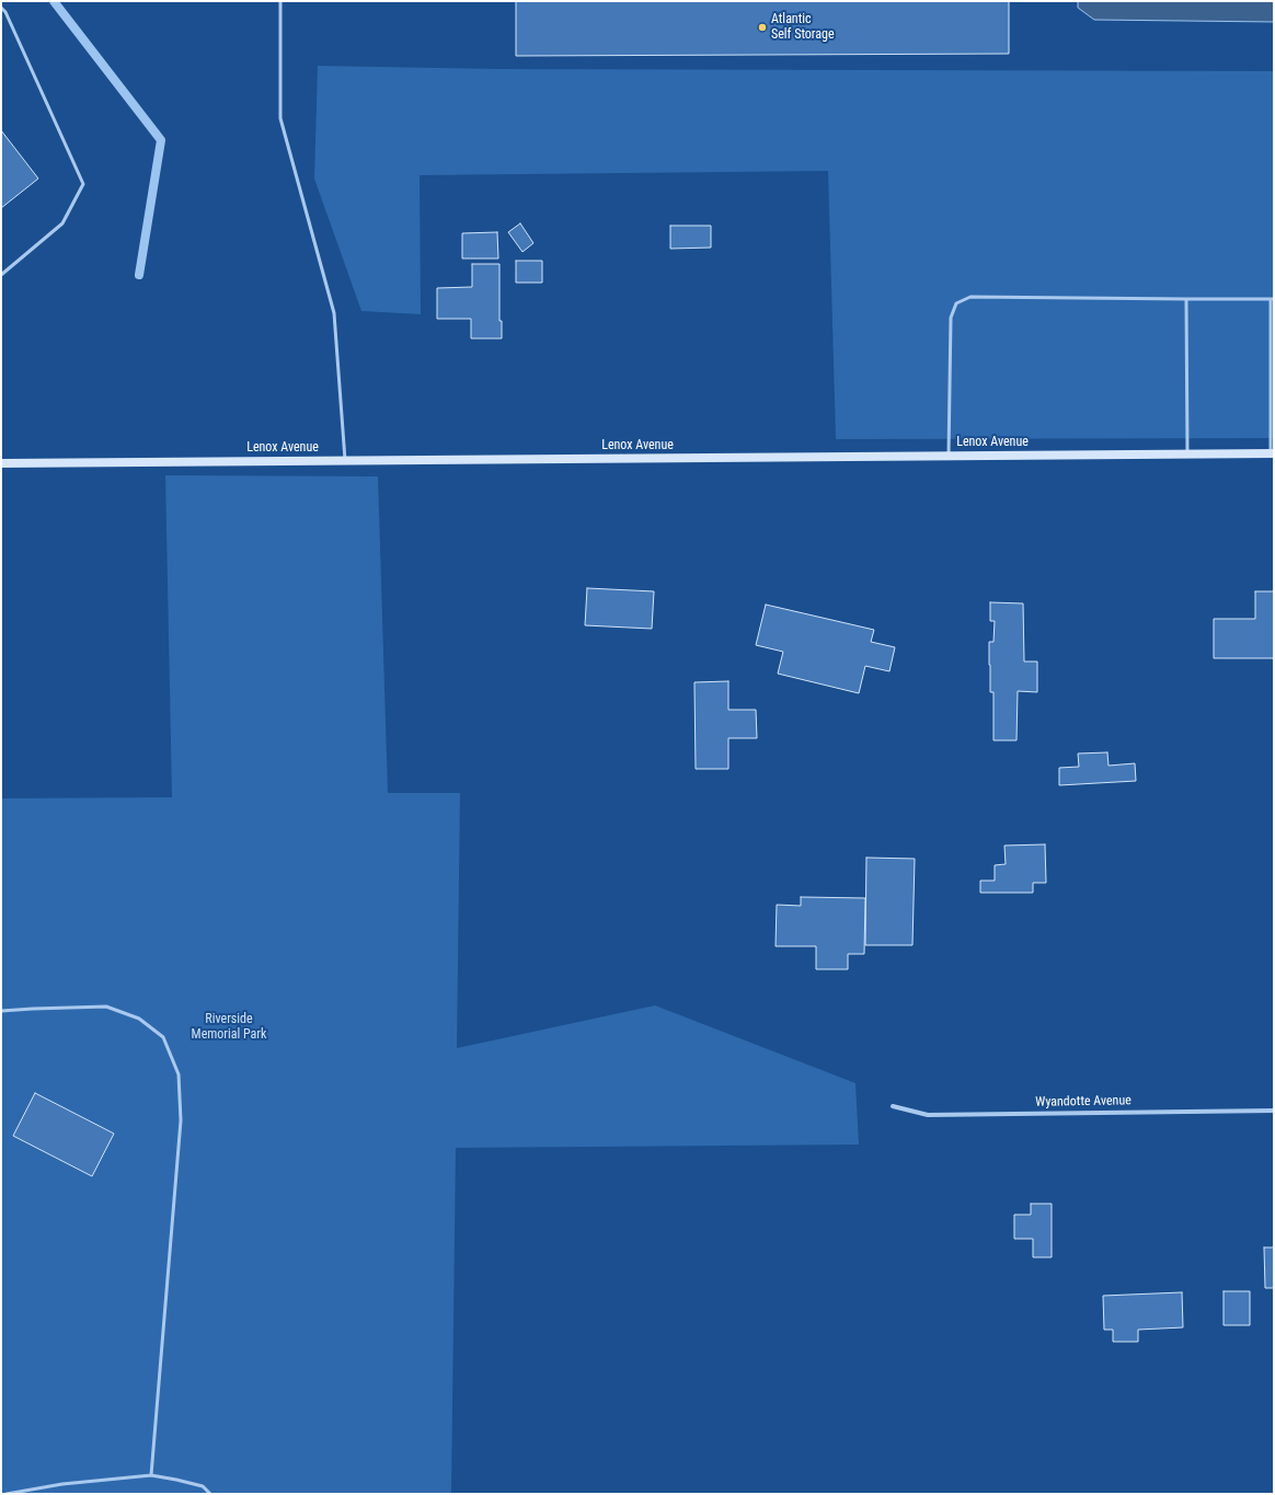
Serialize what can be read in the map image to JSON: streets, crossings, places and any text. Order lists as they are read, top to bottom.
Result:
{
  "streets": {
    "street": ["Lenox Avenue", "Wyandotte Avenue"]
  },
  "parks": ["Riverside Memorial Park"],
  "places": ["Atlantic Self Storage"]
}
